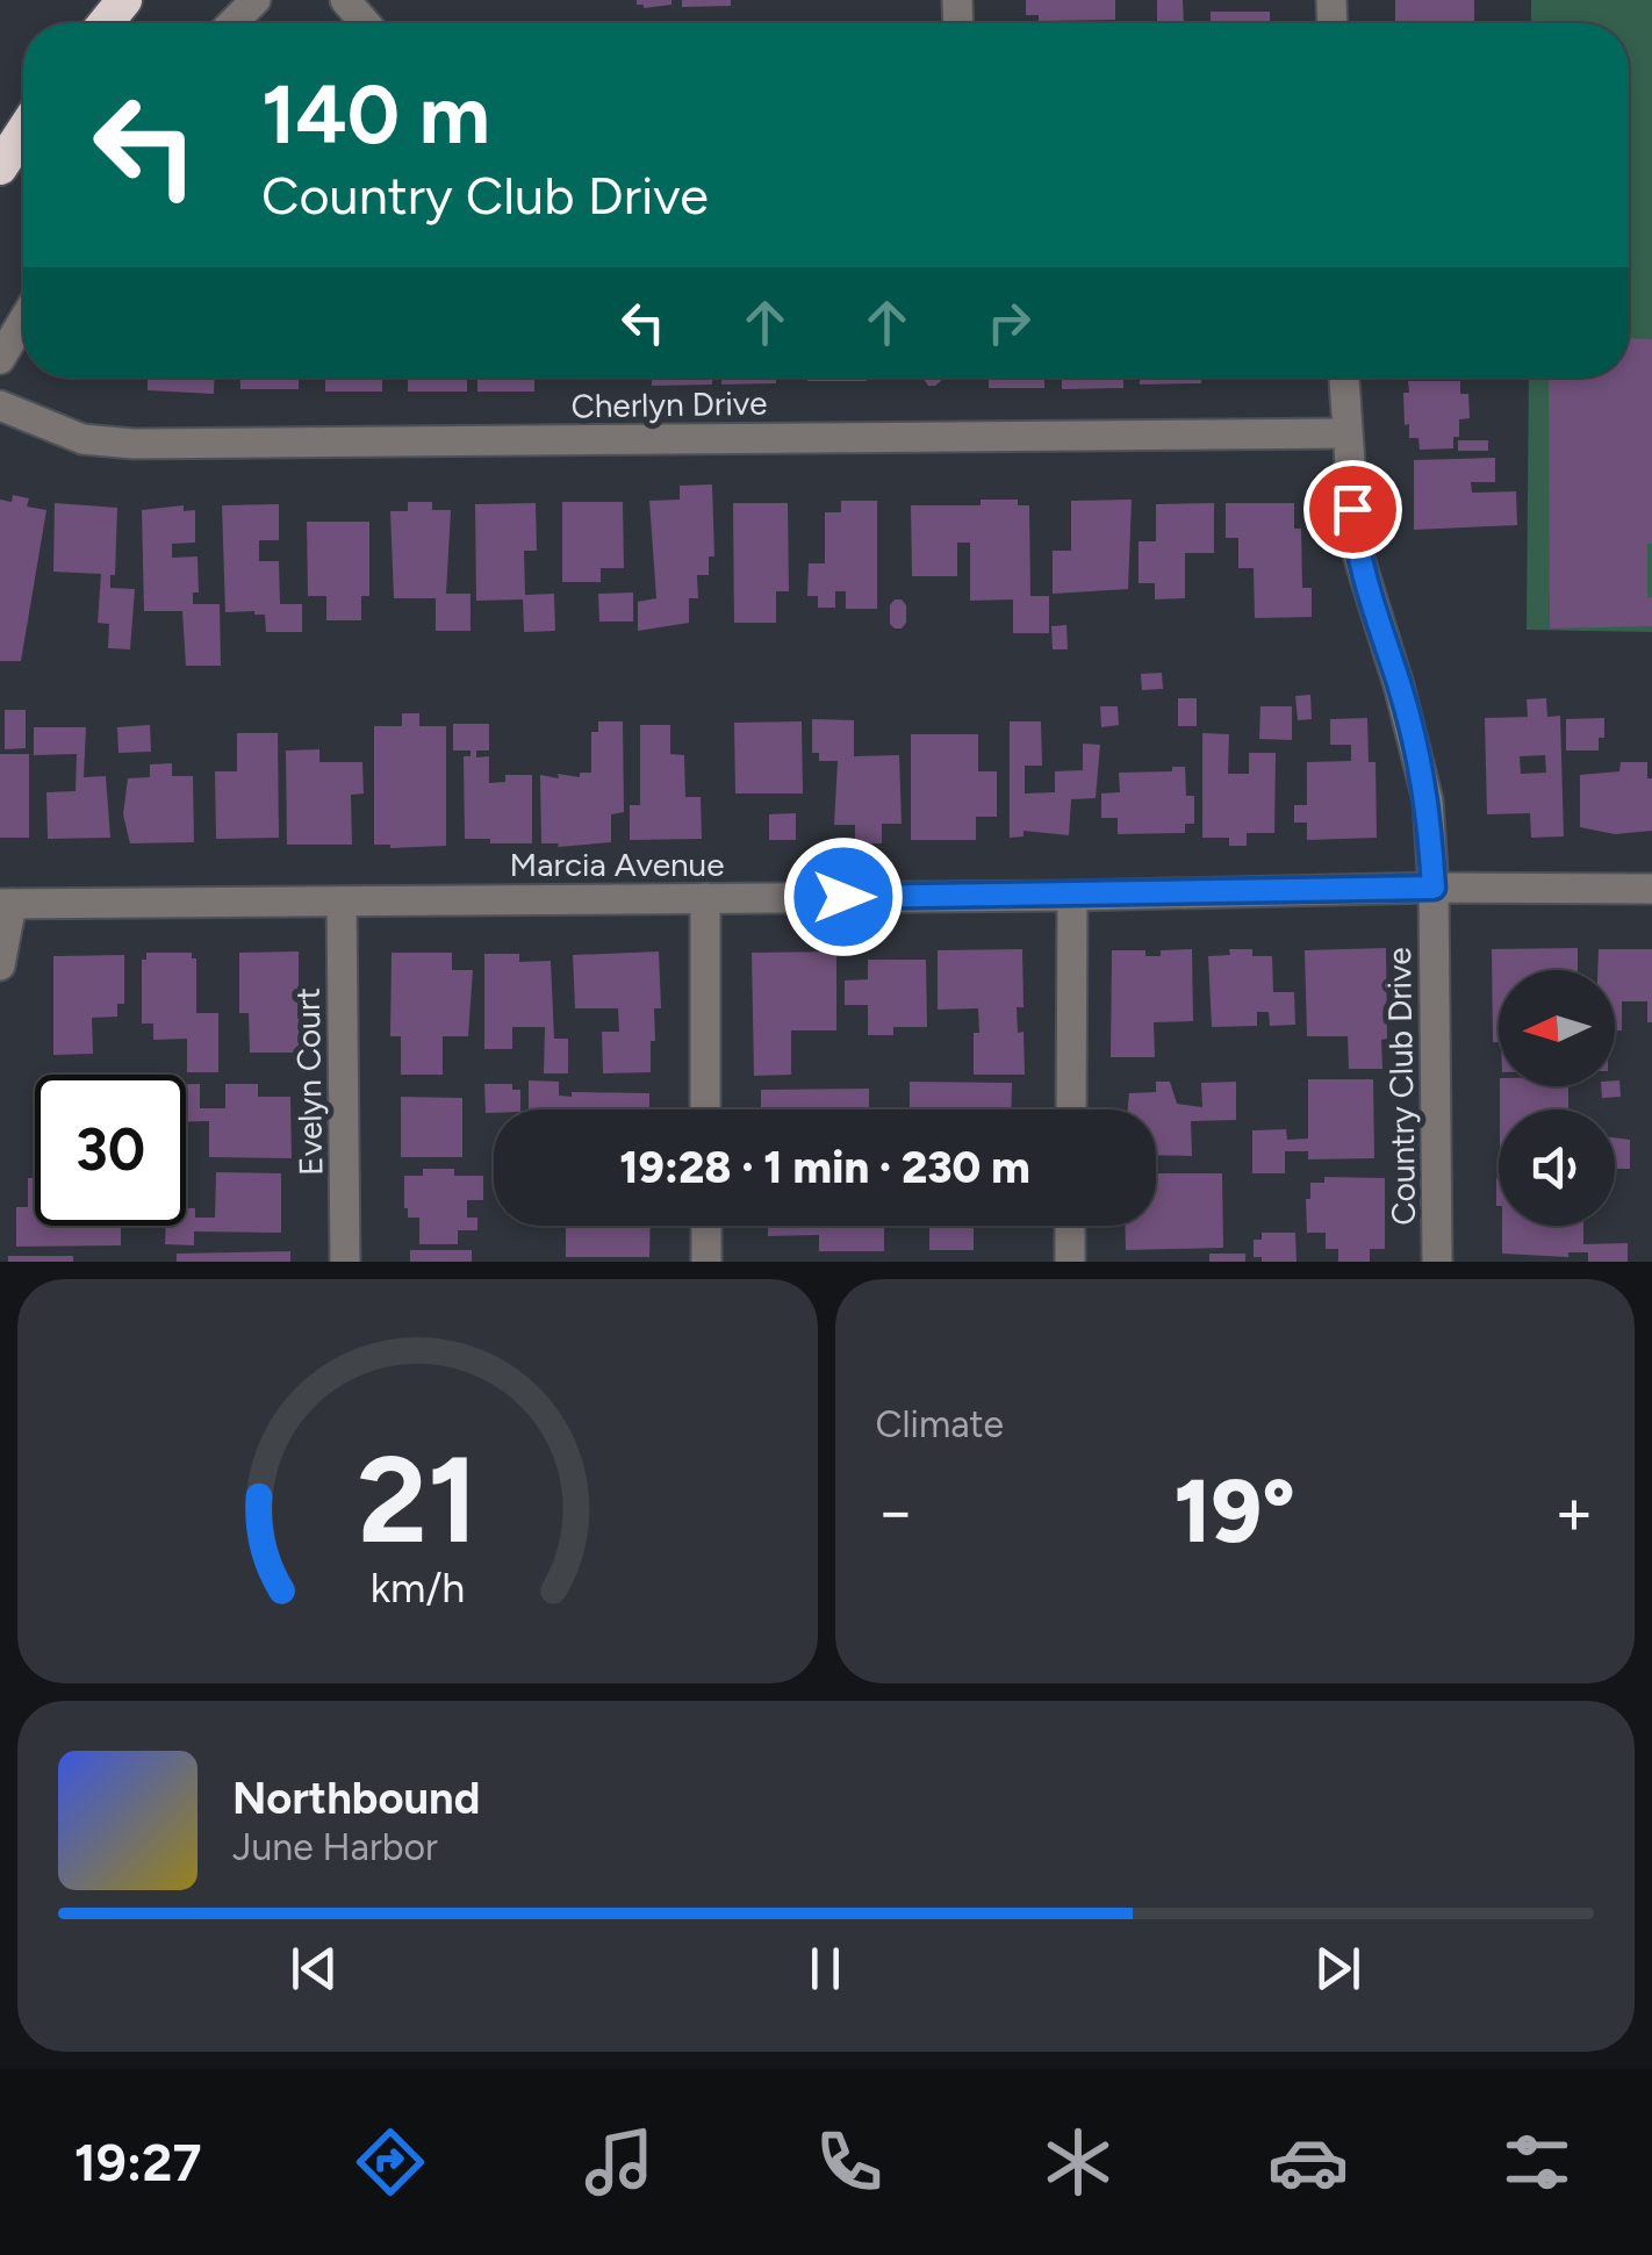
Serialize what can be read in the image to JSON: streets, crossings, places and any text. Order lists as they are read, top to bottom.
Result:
{
  "streets": {
    "street": [
      "Cherlyn Drive",
      "Marcia Avenue",
      "Evelyn Court",
      "Country Club Drive"
    ]
  },
  "crossings": [
    ["Cherlyn Drive", "Country Club Drive"],
    ["Marcia Avenue", "Evelyn Court"],
    ["Marcia Avenue", "Country Club Drive"]
  ],
  "north": "left",
  "page": {
    "turn": ["140 m", "Country Club Drive"],
    "limit": "30",
    "trip": "19:28 · 1 min · 230 m",
    "tile": "Climate",
    "heat": ["−", "19°", "+"],
    "song": ["Northbound", "June Harbor"],
    "tabs": "19:27",
    "gauge": ["21", "km/h"]
  }
}
